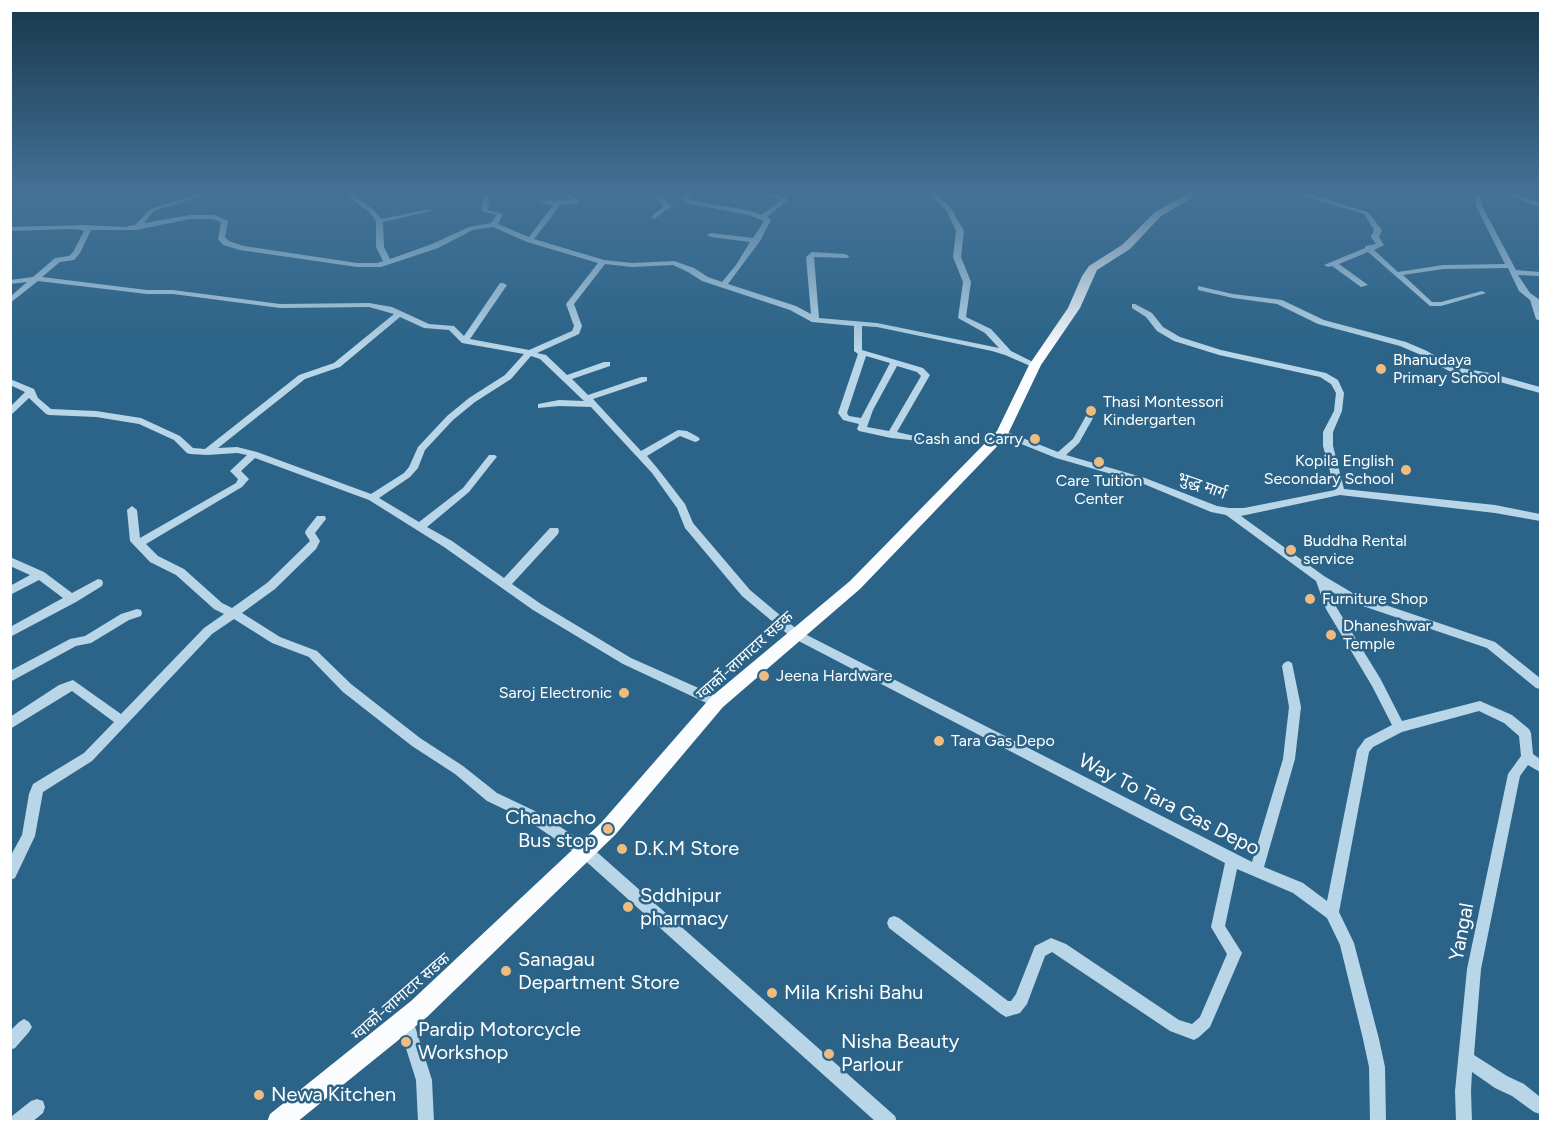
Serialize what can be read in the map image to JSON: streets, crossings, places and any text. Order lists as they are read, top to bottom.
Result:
{
  "streets": {
    "main road": ["ग्वार्को-लामाटार सडक"],
    "street": ["भुद्ध मार्ग", "Way To Tara Gas Depo", "Yangal"]
  },
  "crossings": [
    ["भुद्ध मार्ग", "ग्वार्को-लामाटार सडक"],
    ["ग्वार्को-लामाटार सडक", "Way To Tara Gas Depo"]
  ],
  "places": [
    "Bhanudaya Primary School",
    "Thasi Montessori Kindergarten",
    "Cash and Carry",
    "Care Tuition Center",
    "Kopila English Secondary School",
    "Buddha Rental service",
    "Furniture Shop",
    "Dhaneshwar Temple",
    "Jeena Hardware",
    "Saroj Electronic",
    "Tara Gas Depo",
    "Chanacho Bus stop",
    "D.K.M Store",
    "Sddhipur pharmacy",
    "Sanagau Department Store",
    "Mila Krishi Bahu",
    "Pardip Motorcycle Workshop",
    "Nisha Beauty Parlour",
    "Newa Kitchen"
  ]
}
